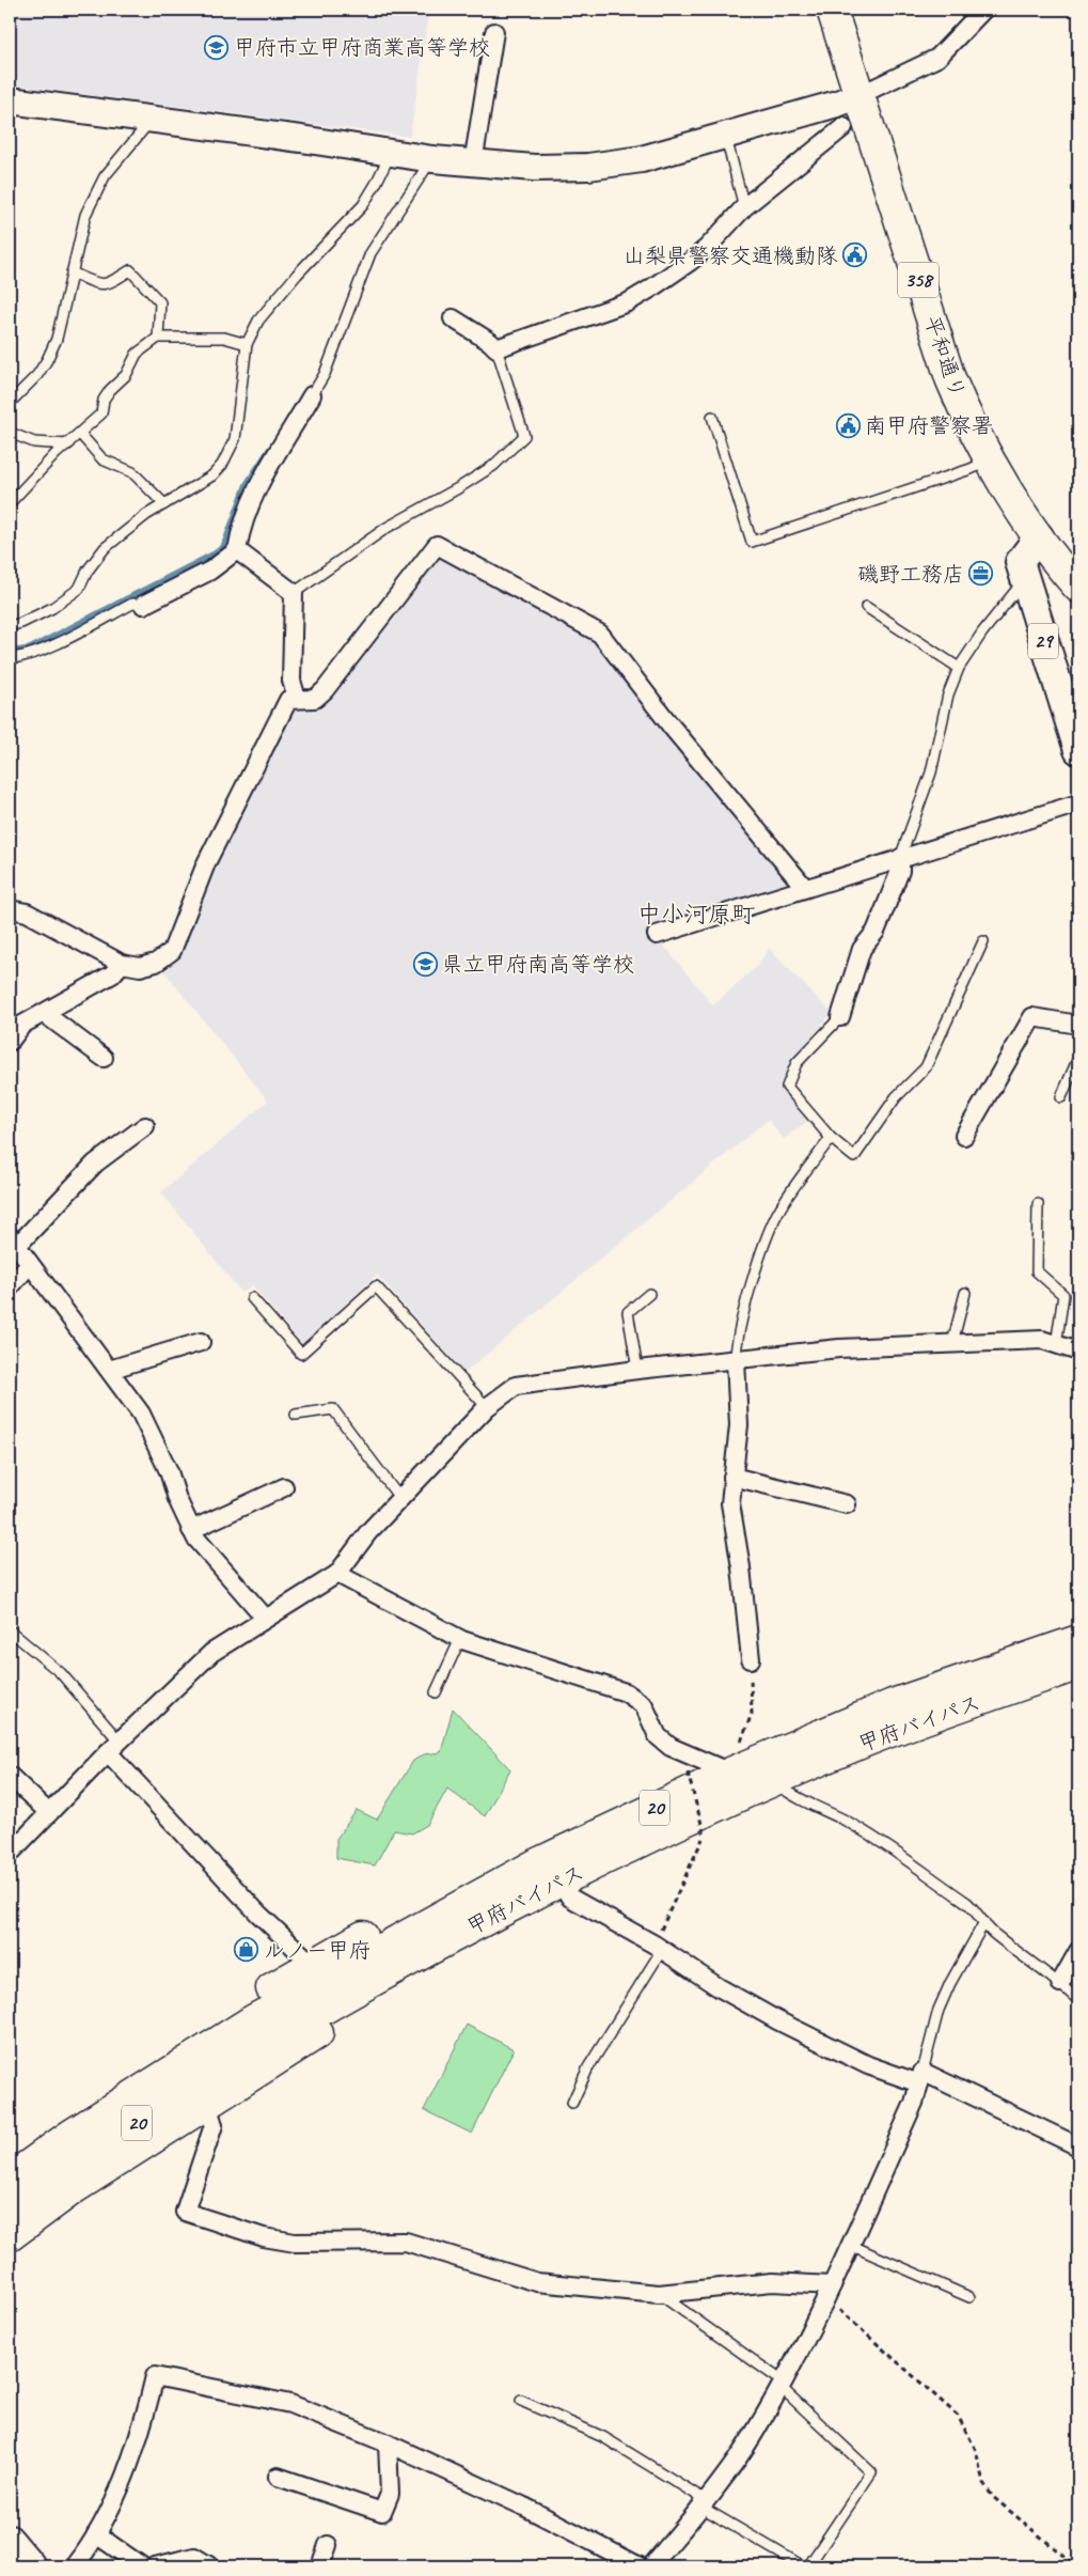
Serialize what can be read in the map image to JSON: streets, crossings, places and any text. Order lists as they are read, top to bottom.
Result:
{
  "streets": {
    "highway": [
      "358",
      "平和通り",
      "甲府バイパス",
      "20"
    ],
    "main road": ["29"]
  },
  "crossings": [
    ["平和通り", "29"]
  ],
  "districts": ["中小河原町"],
  "places": {
    "school or university": ["甲府市立甲府商業高等学校", "県立甲府南高等学校"],
    "public building": ["山梨県警察交通機動隊", "南甲府警察署"],
    "office": ["磯野工務店"],
    "shop": ["ルノー甲府"]
  }
}
